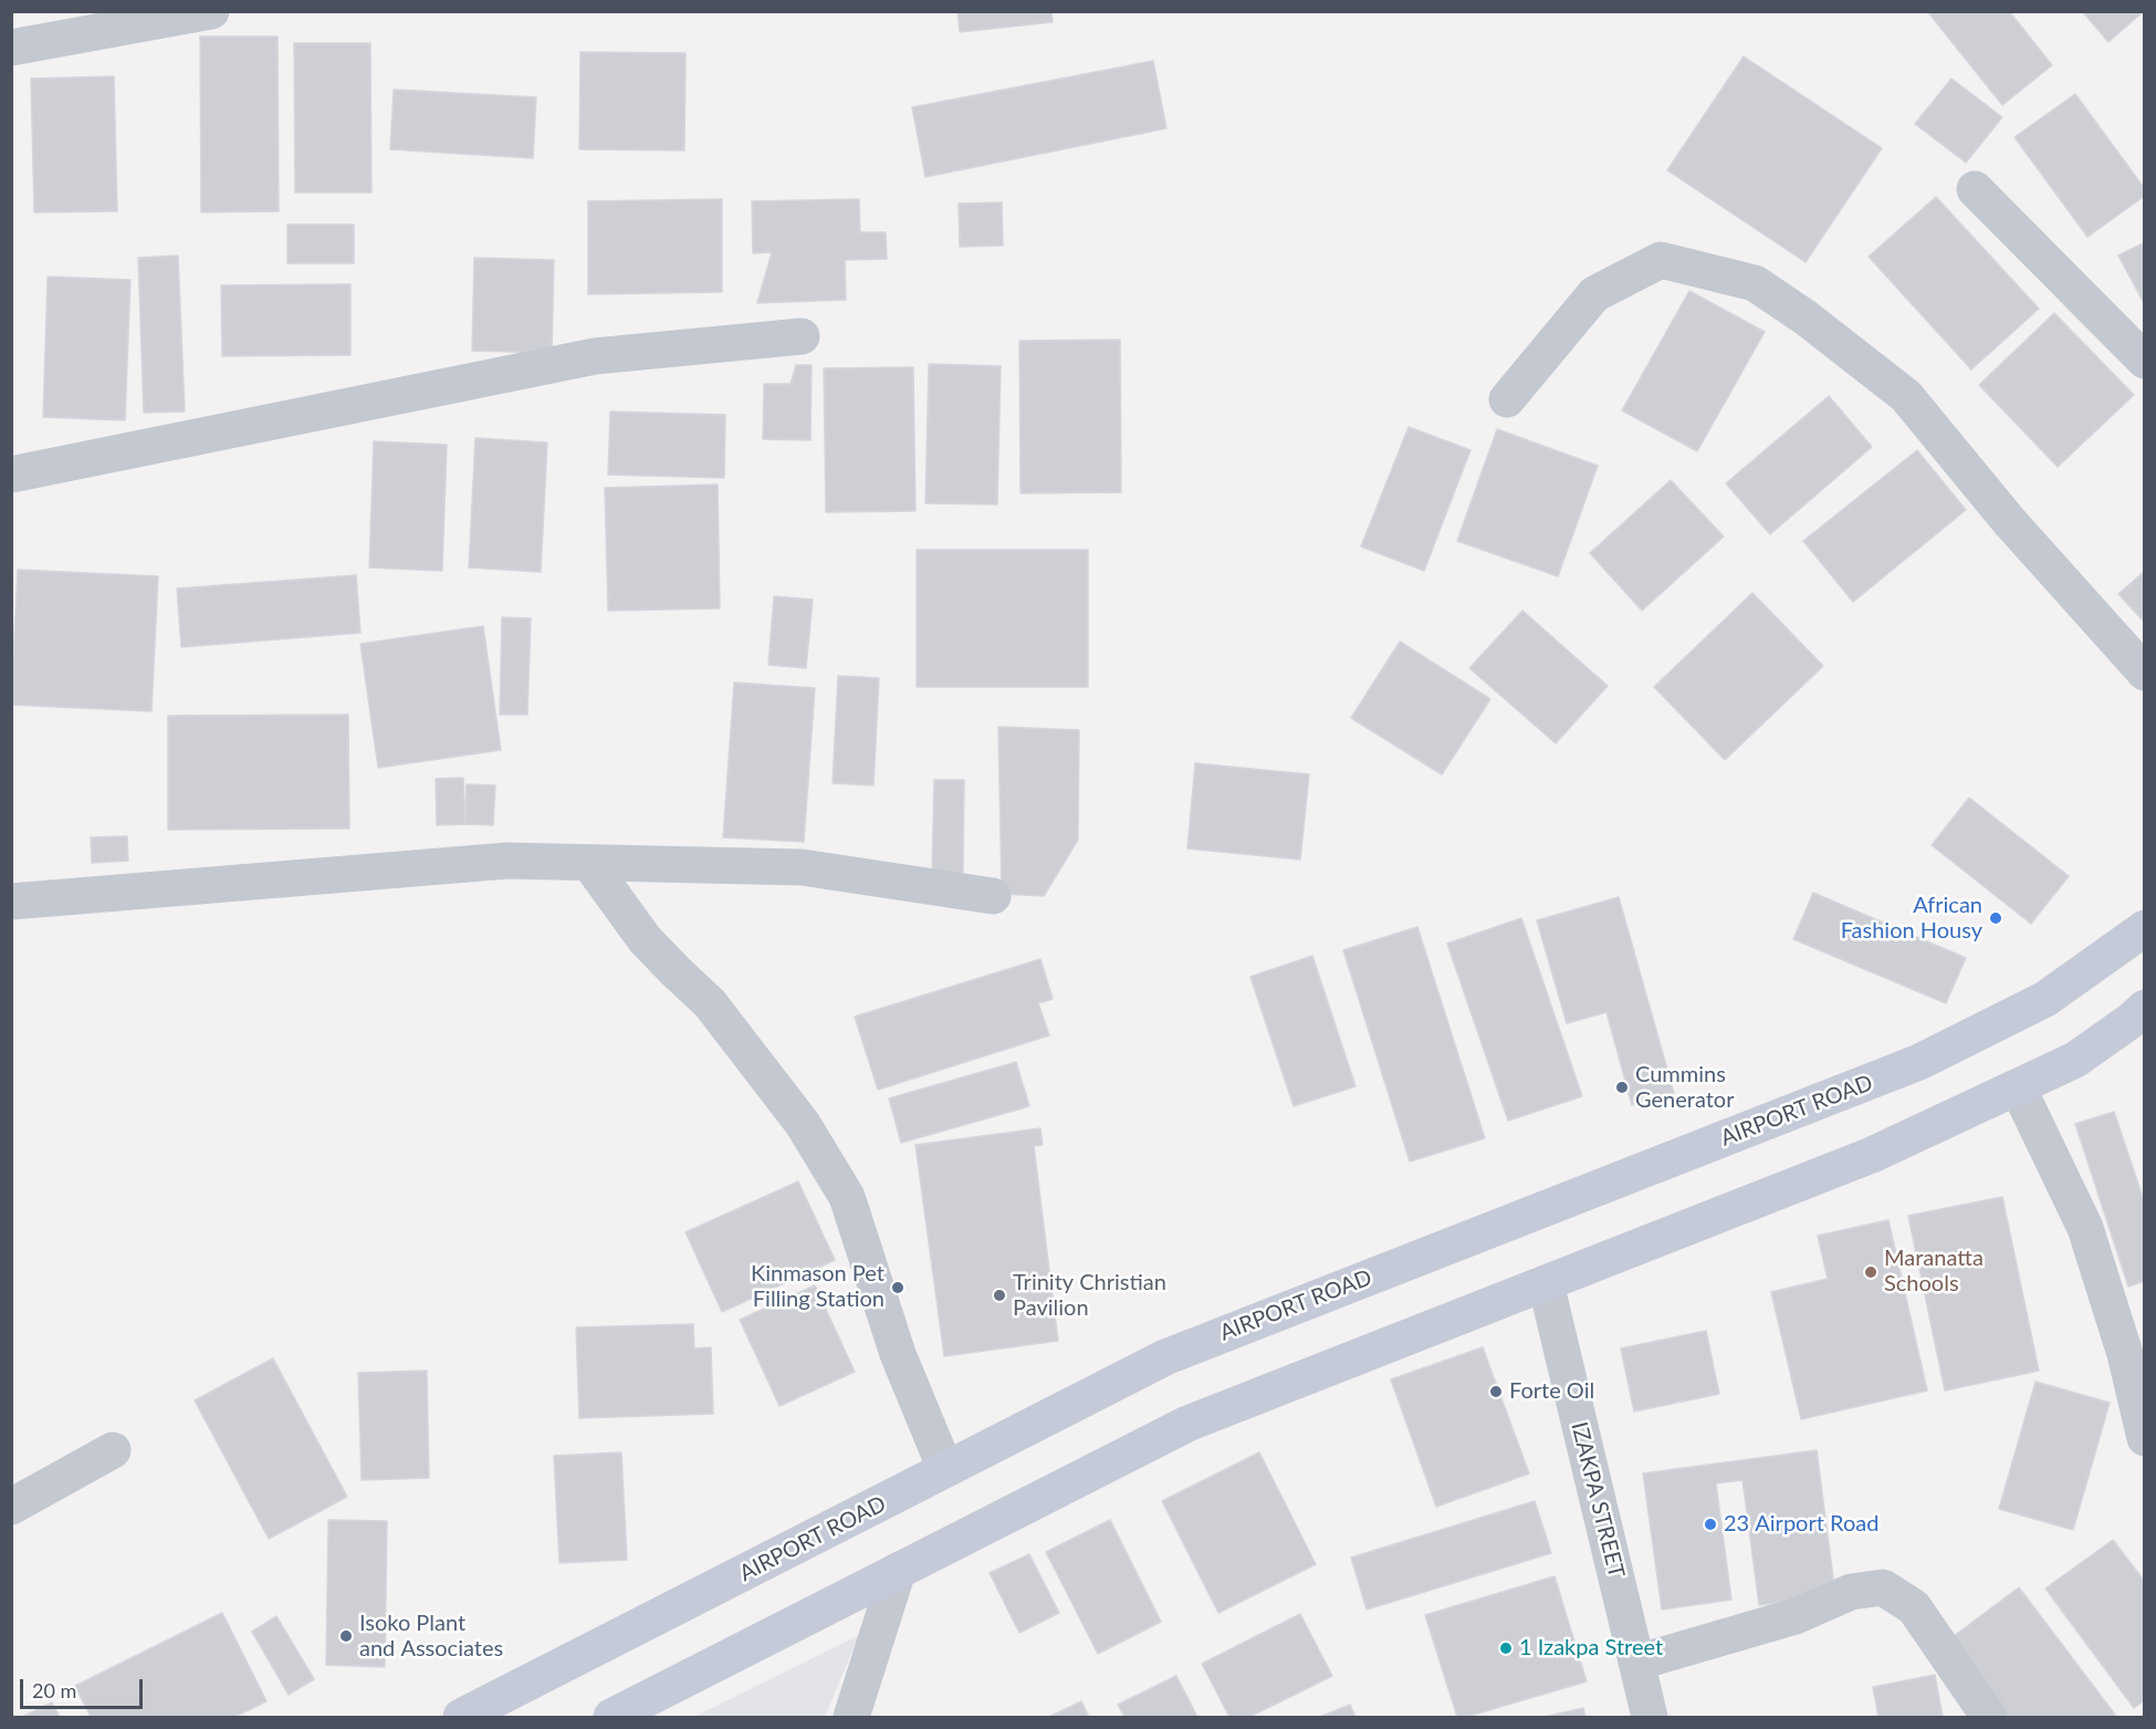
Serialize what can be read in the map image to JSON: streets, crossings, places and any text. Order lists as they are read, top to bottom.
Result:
{
  "streets": {
    "main road": ["AIRPORT ROAD"],
    "street": ["IZAKPA STREET"]
  },
  "places": [
    "African Fashion Housy",
    "Cummins Generator",
    "Maranatta Schools",
    "Kinmason Pet Filling Station",
    "Trinity Christian Pavilion",
    "Forte Oil",
    "23 Airport Road",
    "Isoko Plant and Associates",
    "1 Izakpa Street"
  ],
  "scale_bar": "20 m"
}
